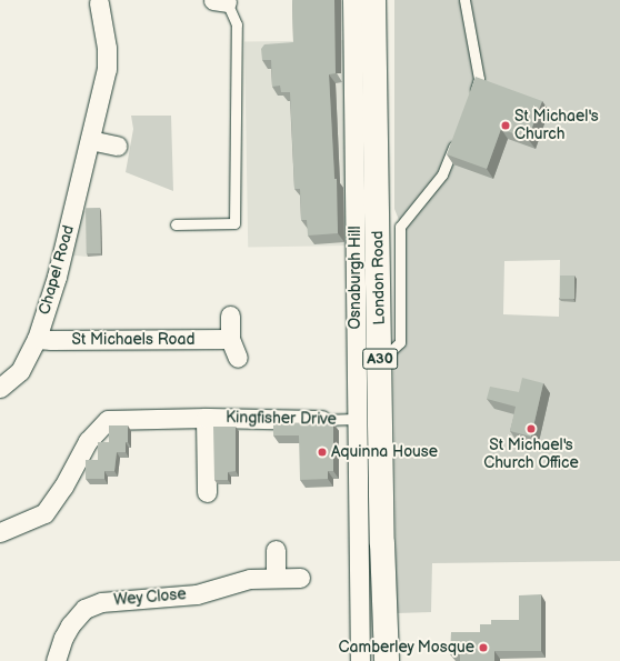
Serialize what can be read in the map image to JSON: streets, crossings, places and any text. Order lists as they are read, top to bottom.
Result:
{
  "streets": {
    "main road": ["London Road", "A30"],
    "street": [
      "Chapel Road",
      "Osnaburgh Hill",
      "St Michaels Road",
      "Kingfisher Drive",
      "Wey Close"
    ]
  },
  "crossings": [
    ["Chapel Road", "St Michaels Road"],
    ["Osnaburgh Hill", "Kingfisher Drive"]
  ],
  "places": [
    "St Michael's Church",
    "St Michael's Church Office",
    "Aquinna House",
    "Camberley Mosque"
  ]
}
